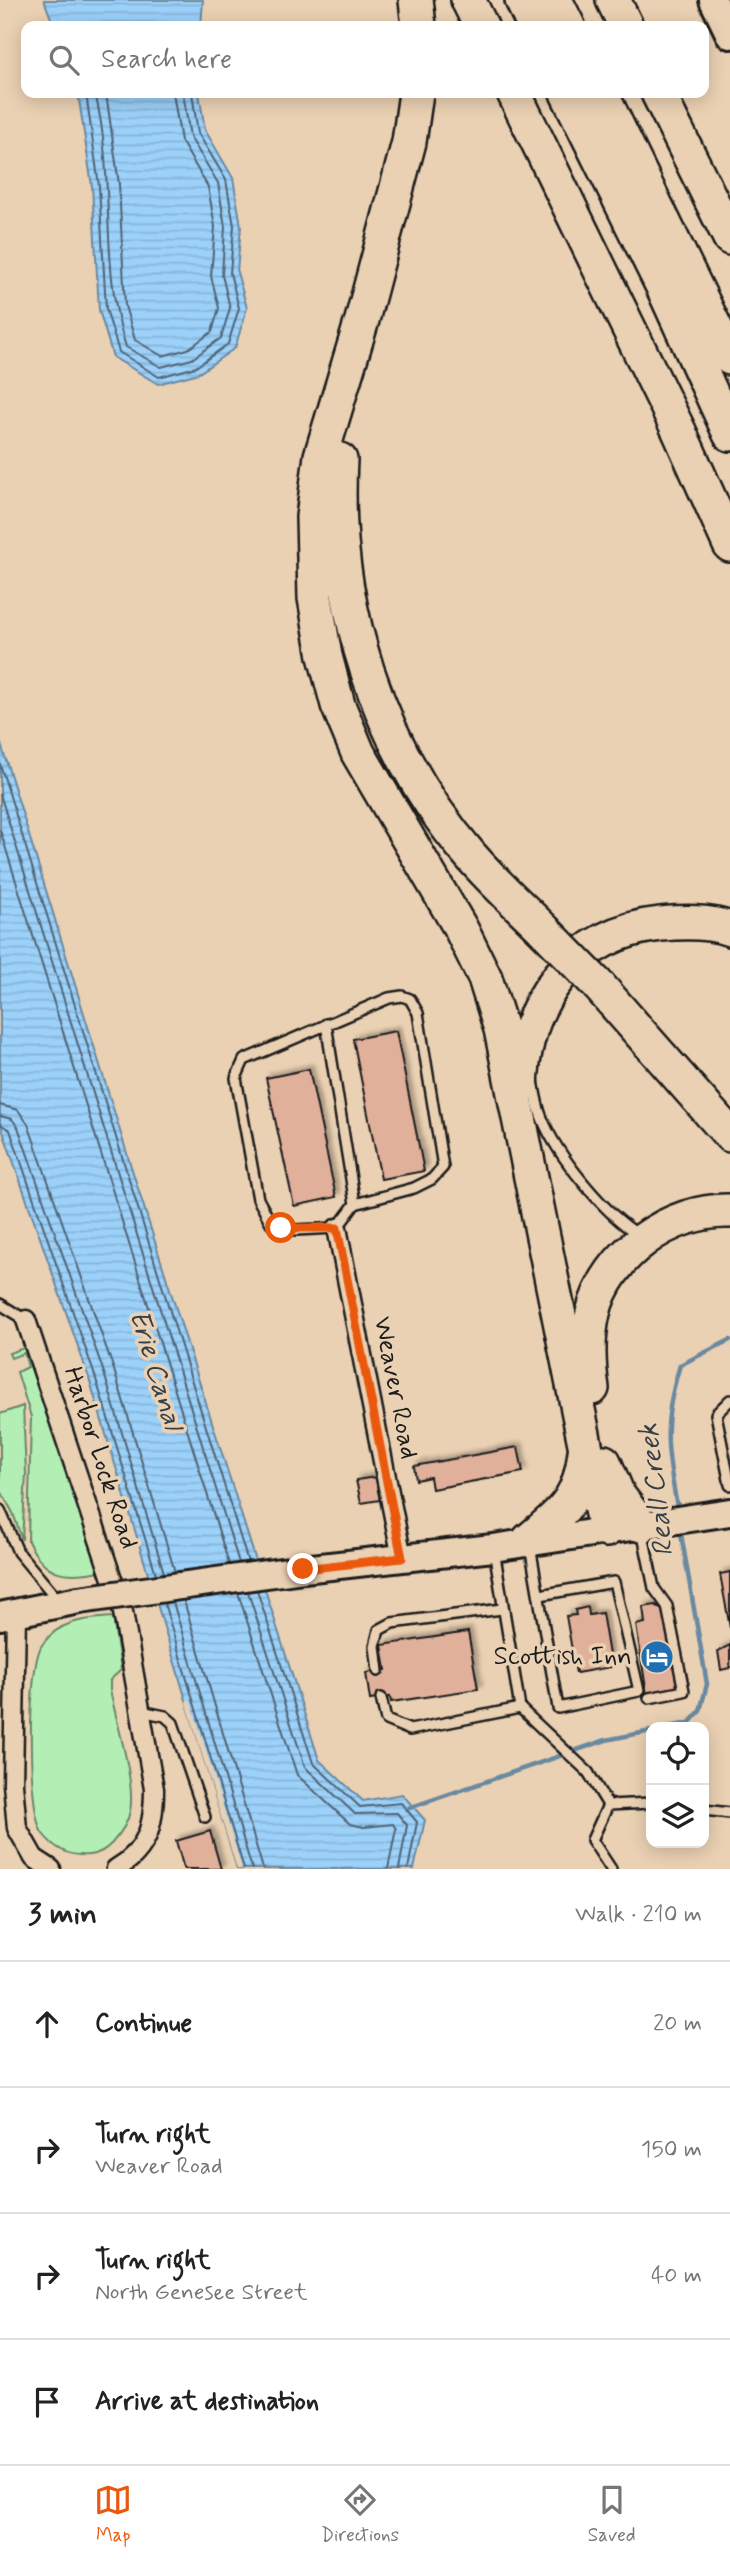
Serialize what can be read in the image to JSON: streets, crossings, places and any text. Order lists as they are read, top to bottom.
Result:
{
  "streets": {
    "street": ["Weaver Road", "Harbor Lock Road"]
  },
  "water": ["Erie Canal", "Reall Creek"],
  "places": {
    "hotel": ["Scottish Inn"]
  },
  "page": {
    "search": "Search here",
    "heading": ["3 min", "Walk · 210 m"],
    "list": [
      ["Continue", "20 m"],
      ["Turn right", "Weaver Road", "150 m"],
      ["Turn right", "North Genesee Street", "40 m"],
      "Arrive at destination"
    ],
    "nav": ["Map", "Directions", "Saved"]
  }
}
